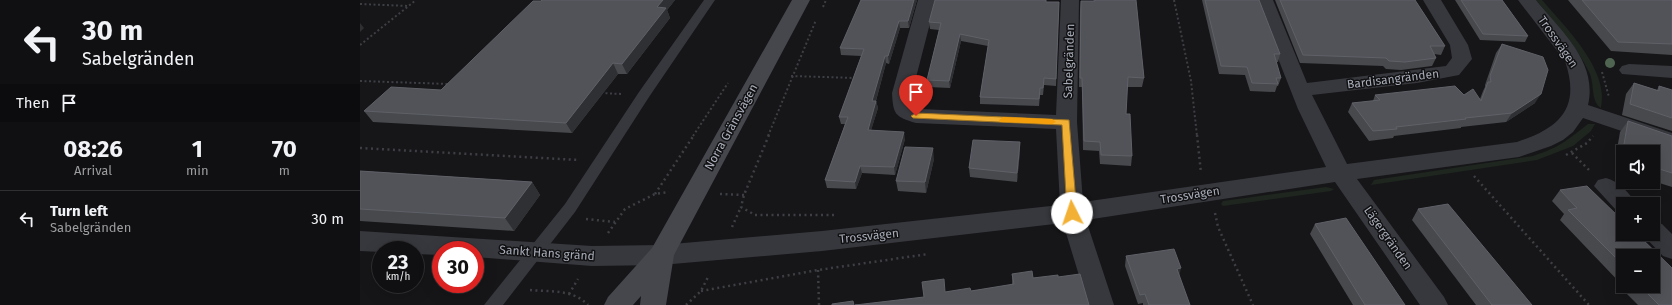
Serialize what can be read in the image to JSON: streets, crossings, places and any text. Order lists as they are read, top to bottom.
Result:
{
  "streets": {
    "street": [
      "Trossvägen",
      "Sabelgränden",
      "Bardisangränden",
      "Norra Gränsvägen",
      "Lägergränden",
      "Sankt Hans gränd"
    ]
  },
  "crossings": [
    ["Trossvägen", "Sabelgränden"],
    ["Trossvägen", "Norra Gränsvägen"],
    ["Trossvägen", "Lägergränden"],
    ["Trossvägen", "Sankt Hans gränd"],
    ["Norra Gränsvägen", "Sankt Hans gränd"]
  ],
  "page": {
    "turn": ["30 m", "Sabelgränden"],
    "then": "Then",
    "eta": [
      "08:26",
      "Arrival",
      "1",
      "min",
      "70",
      "m"
    ],
    "map_buttons": ["+", "−"],
    "list": [
      {
        "name": "Turn left",
        "note": "Sabelgränden",
        "value": "30 m"
      }
    ],
    "speed": "23 km/h",
    "limit": "30"
  }
}
